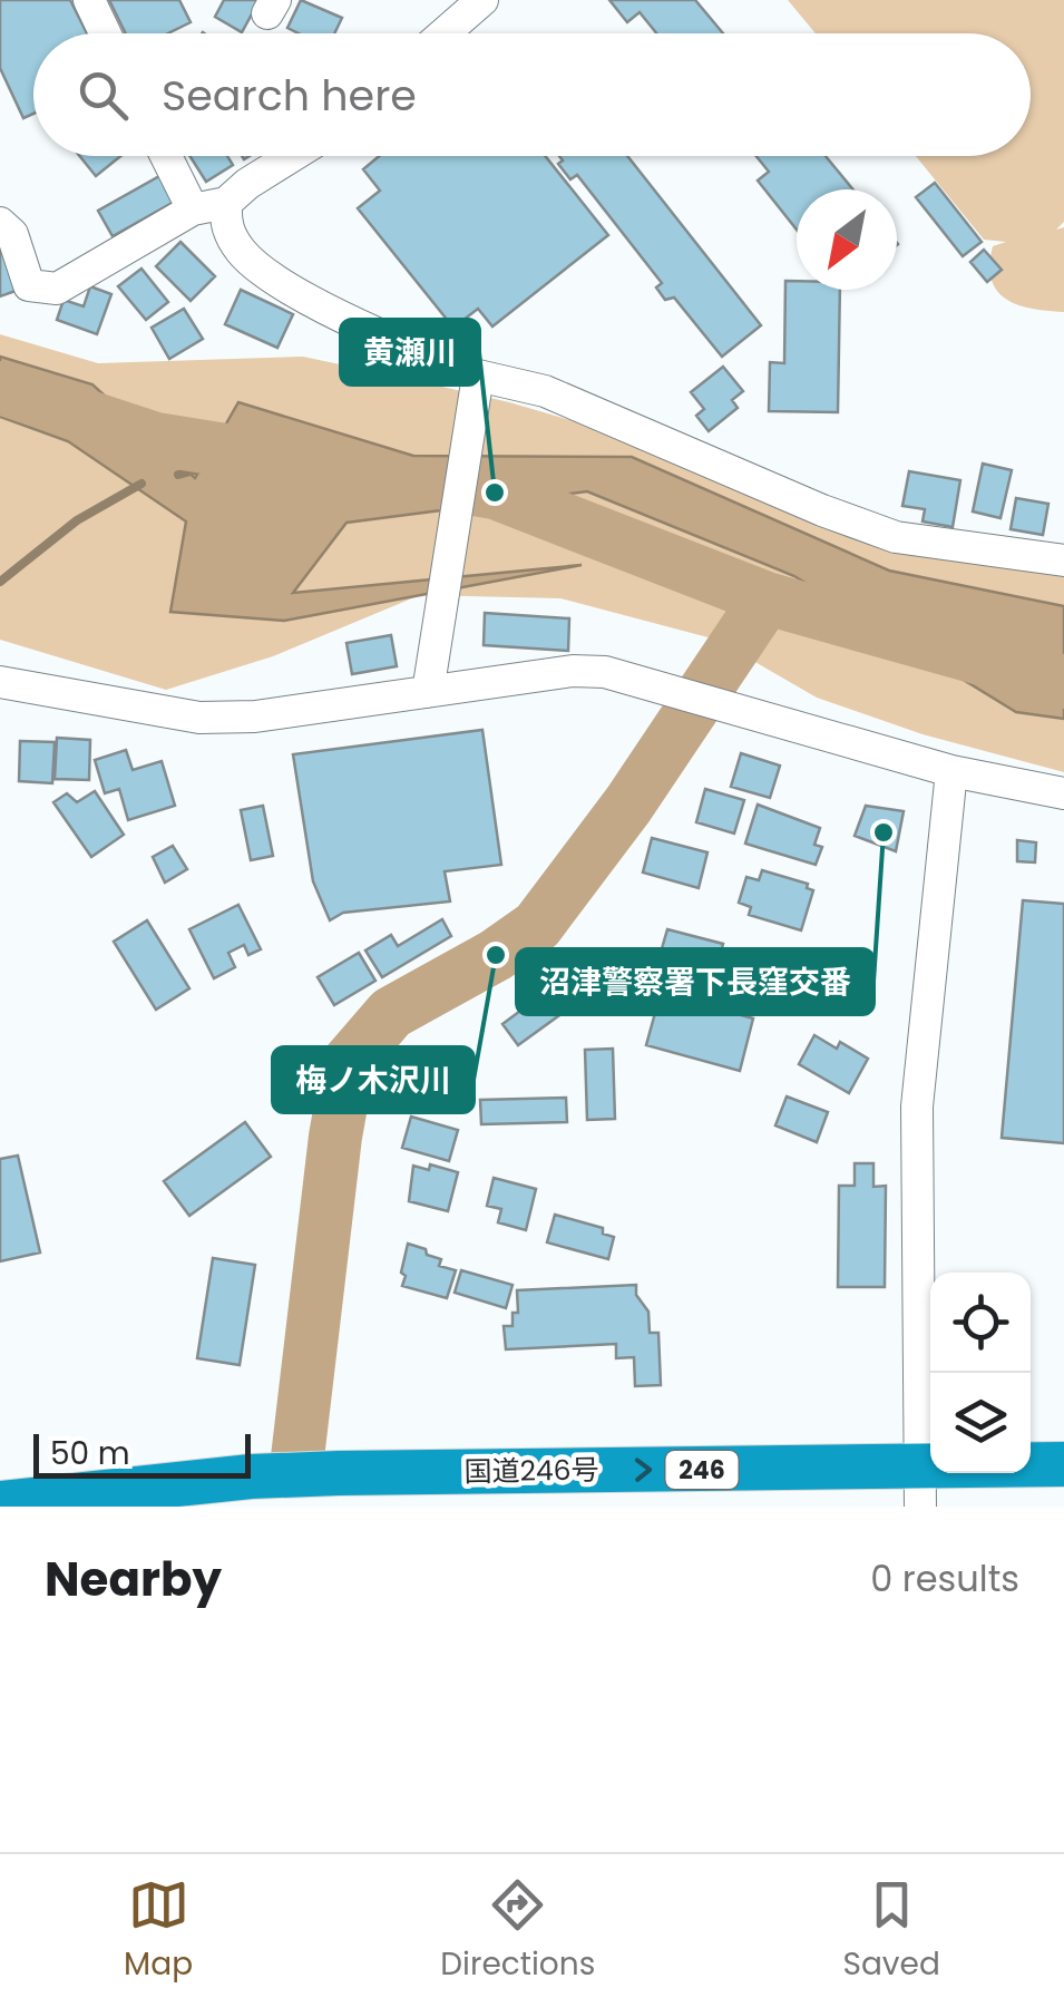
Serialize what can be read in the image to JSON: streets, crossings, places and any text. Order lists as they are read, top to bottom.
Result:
{
  "streets": {
    "highway": ["246", "国道246号"]
  },
  "one_way": ["国道246号"],
  "places": ["黄瀬川", "沼津警察署下長窪交番", "梅ノ木沢川"],
  "scale_bar": "50 m",
  "north": "bottom left",
  "page": {
    "search": "Search here",
    "scale": "50 m",
    "heading": ["Nearby", "0 results"],
    "nav": ["Map", "Directions", "Saved"]
  }
}
